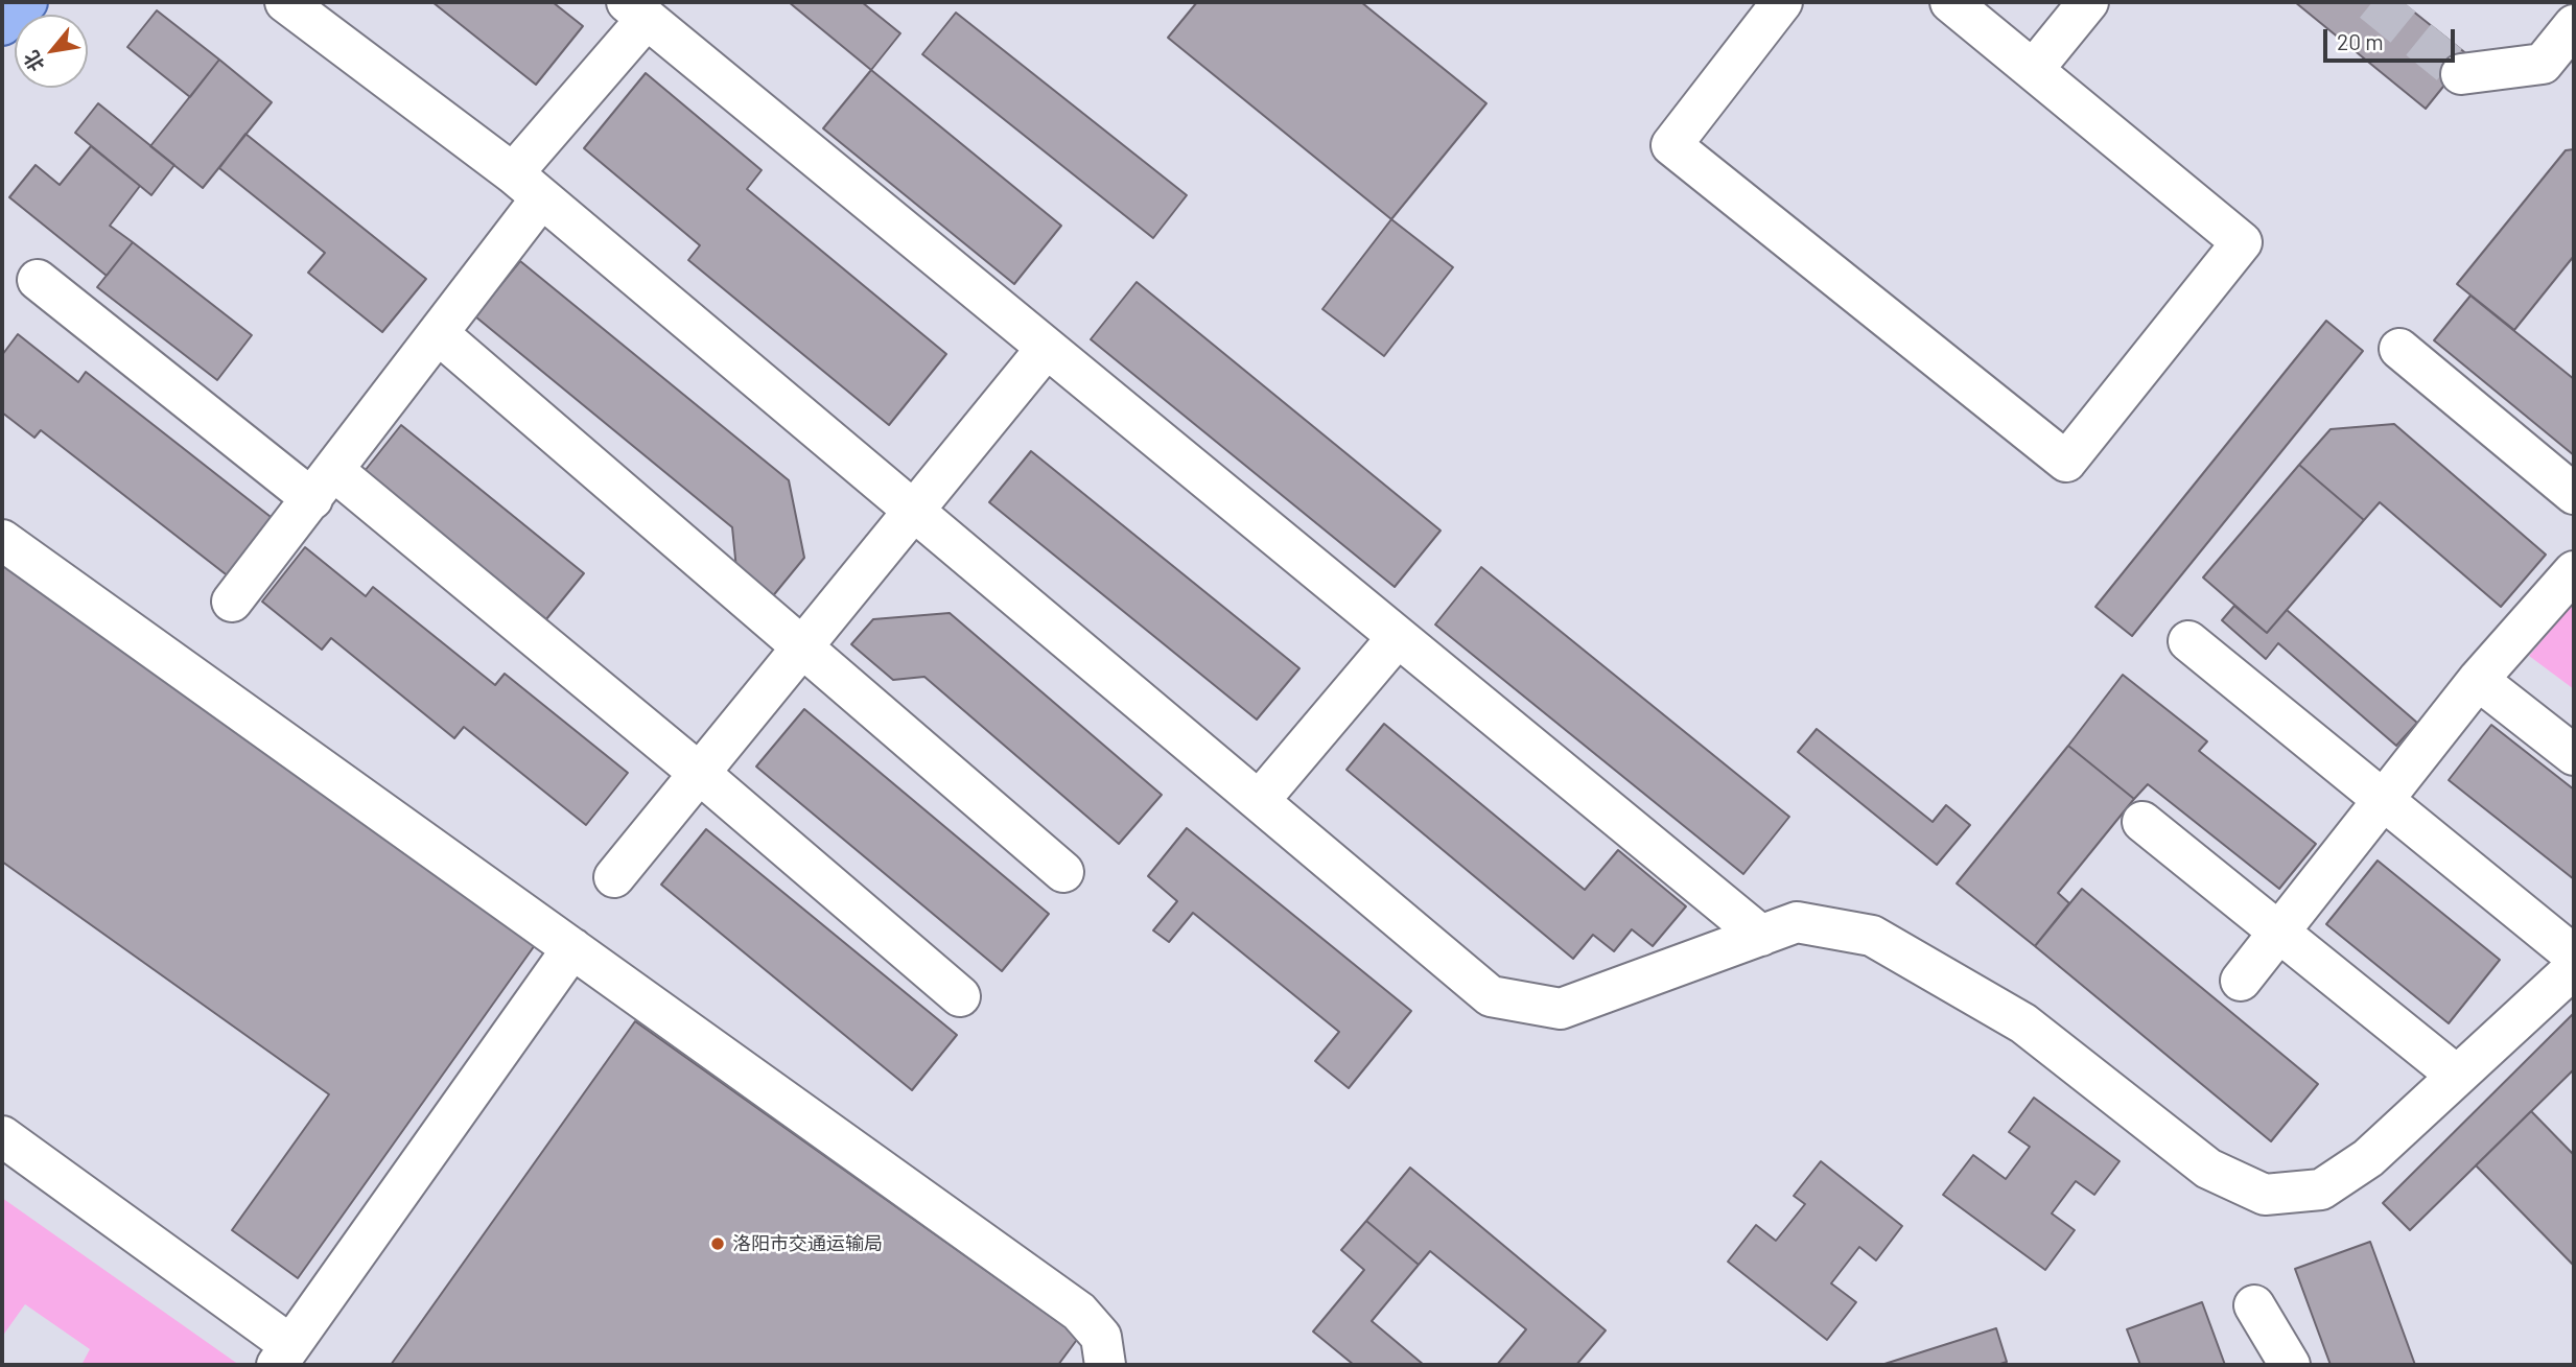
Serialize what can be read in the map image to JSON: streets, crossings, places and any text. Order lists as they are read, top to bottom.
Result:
{
  "places": ["洛阳市交通运输局"],
  "scale_bar": "20 m",
  "north": "bottom left"
}
